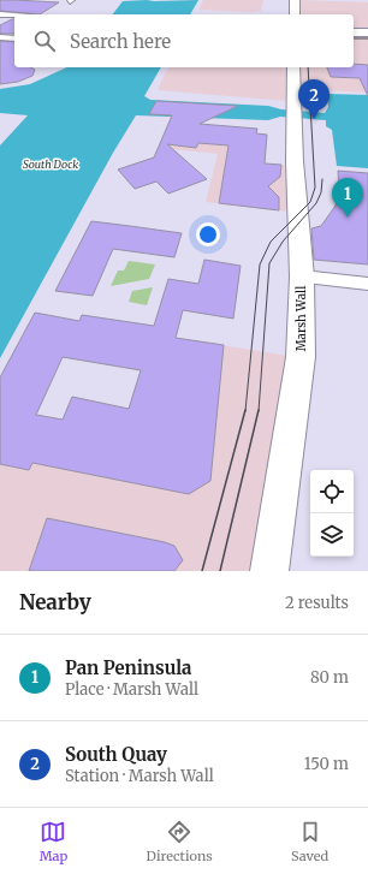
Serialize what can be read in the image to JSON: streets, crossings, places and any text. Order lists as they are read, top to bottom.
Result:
{
  "streets": {
    "street": ["Marsh Wall"]
  },
  "water": ["South Dock"],
  "page": {
    "search": "Search here",
    "pins": ["2", "1"],
    "heading": ["Nearby", "2 results"],
    "list": [
      {
        "mark": "1",
        "name": "Pan Peninsula",
        "note": "Place · Marsh Wall",
        "value": "80 m"
      },
      {
        "mark": "2",
        "name": "South Quay",
        "note": "Station · Marsh Wall",
        "value": "150 m"
      }
    ],
    "nav": ["Map", "Directions", "Saved"]
  }
}
